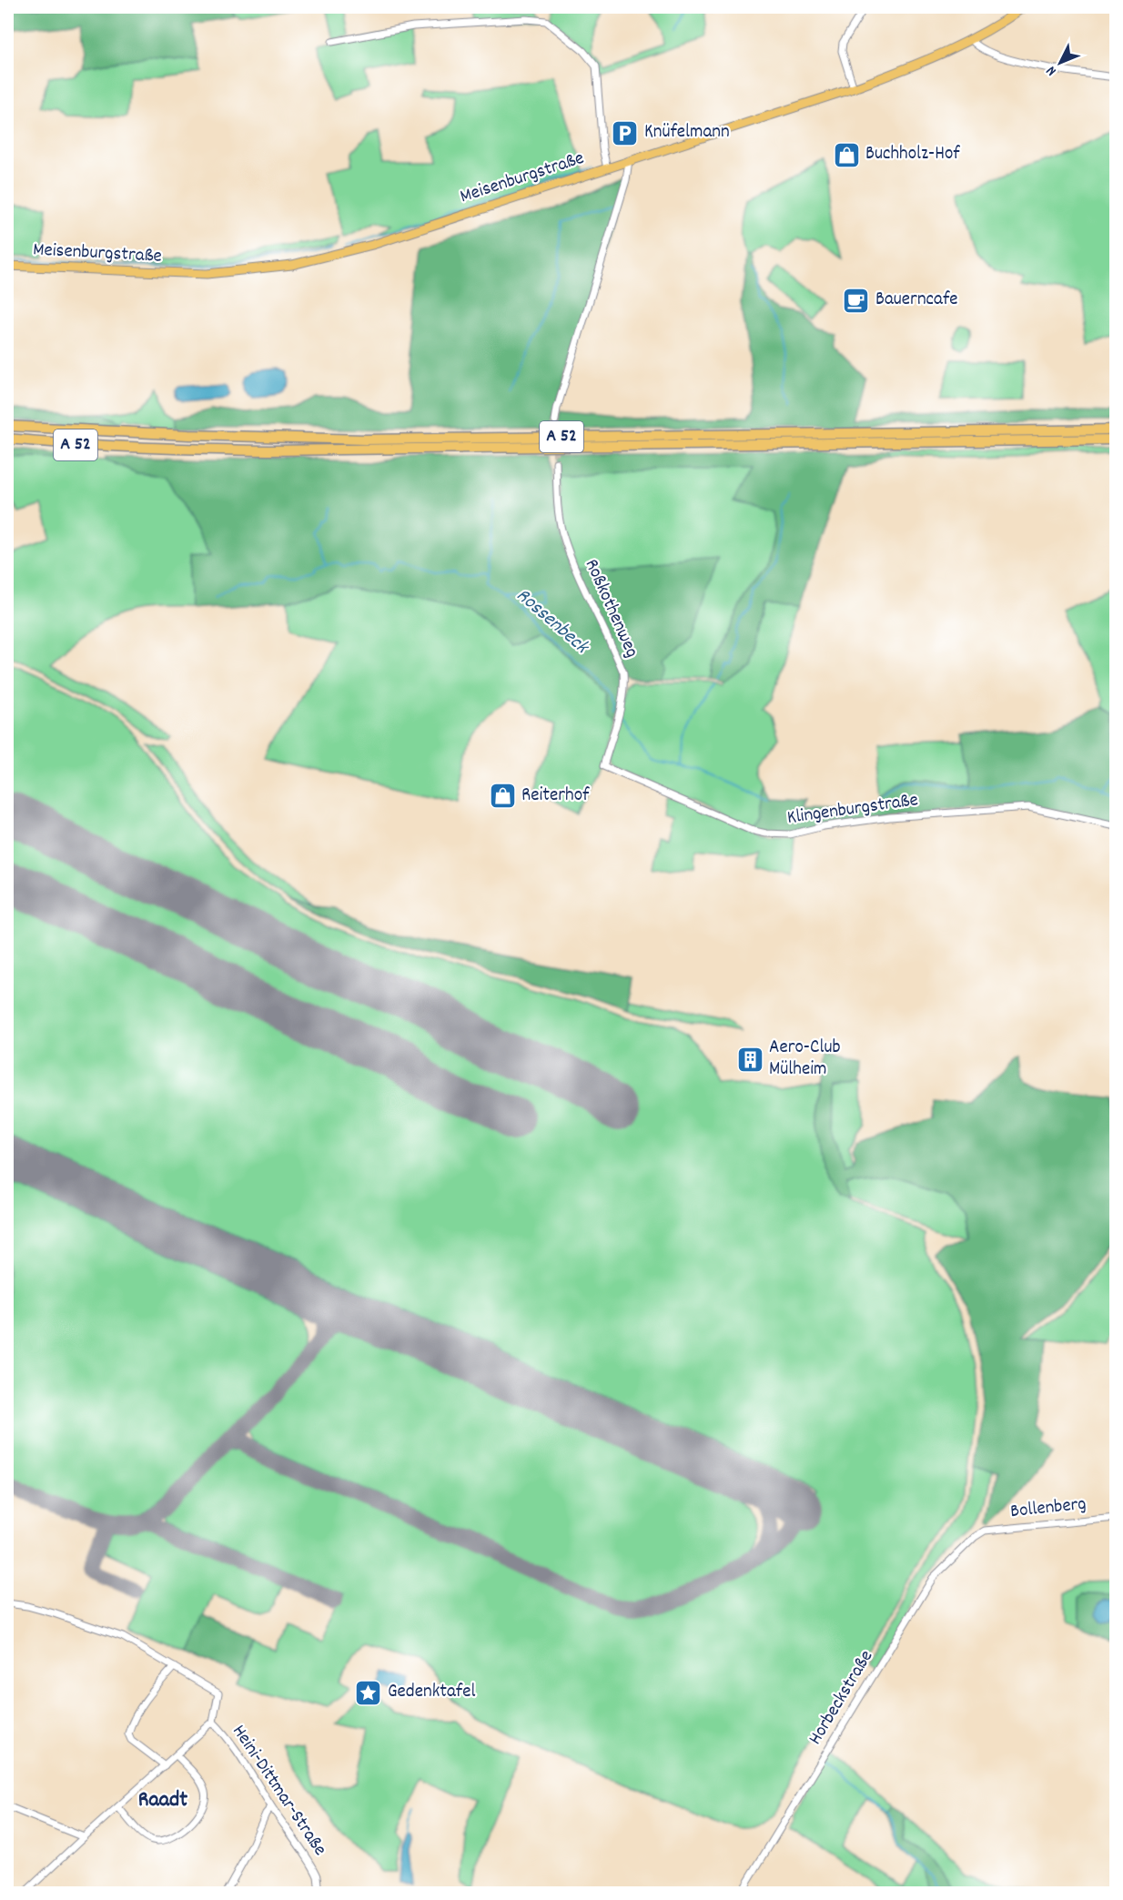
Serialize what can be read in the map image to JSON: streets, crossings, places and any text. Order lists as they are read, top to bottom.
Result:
{
  "streets": {
    "highway": ["A 52"],
    "main road": ["Meisenburgstraße"],
    "street": [
      "Roßkothenweg",
      "Klingenburgstraße",
      "Bollenberg",
      "Horbeckstraße",
      "Heini-Dittmar-Straße"
    ]
  },
  "crossings": [
    ["Roßkothenweg", "Klingenburgstraße"],
    ["Bollenberg", "Horbeckstraße"]
  ],
  "districts": ["Raadt"],
  "water": ["Rossenbeck"],
  "places": {
    "parking": ["Knüfelmann"],
    "shop": ["Buchholz-Hof", "Reiterhof"],
    "cafe": ["Bauerncafe"],
    "building": ["Aero-Club Mülheim"],
    "place": ["Gedenktafel"]
  },
  "north": "bottom left"
}
